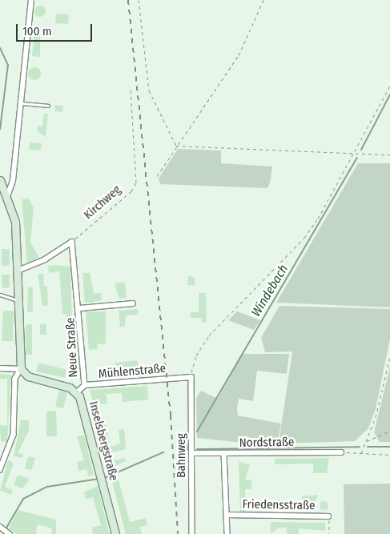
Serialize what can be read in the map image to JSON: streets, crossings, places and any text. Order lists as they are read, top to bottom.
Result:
{
  "streets": {
    "street": [
      "Neue Straße",
      "Mühlenstraße",
      "Inselsbergstraße",
      "Nordstraße",
      "Bahnweg",
      "Friedensstraße"
    ],
    "path": ["Kirchweg"]
  },
  "crossings": [
    ["Kirchweg", "Neue Straße"],
    ["Neue Straße", "Mühlenstraße"],
    ["Mühlenstraße", "Inselsbergstraße"],
    ["Mühlenstraße", "Bahnweg"],
    ["Nordstraße", "Bahnweg"]
  ],
  "water": ["Windebach"],
  "scale_bar": "100 m"
}
